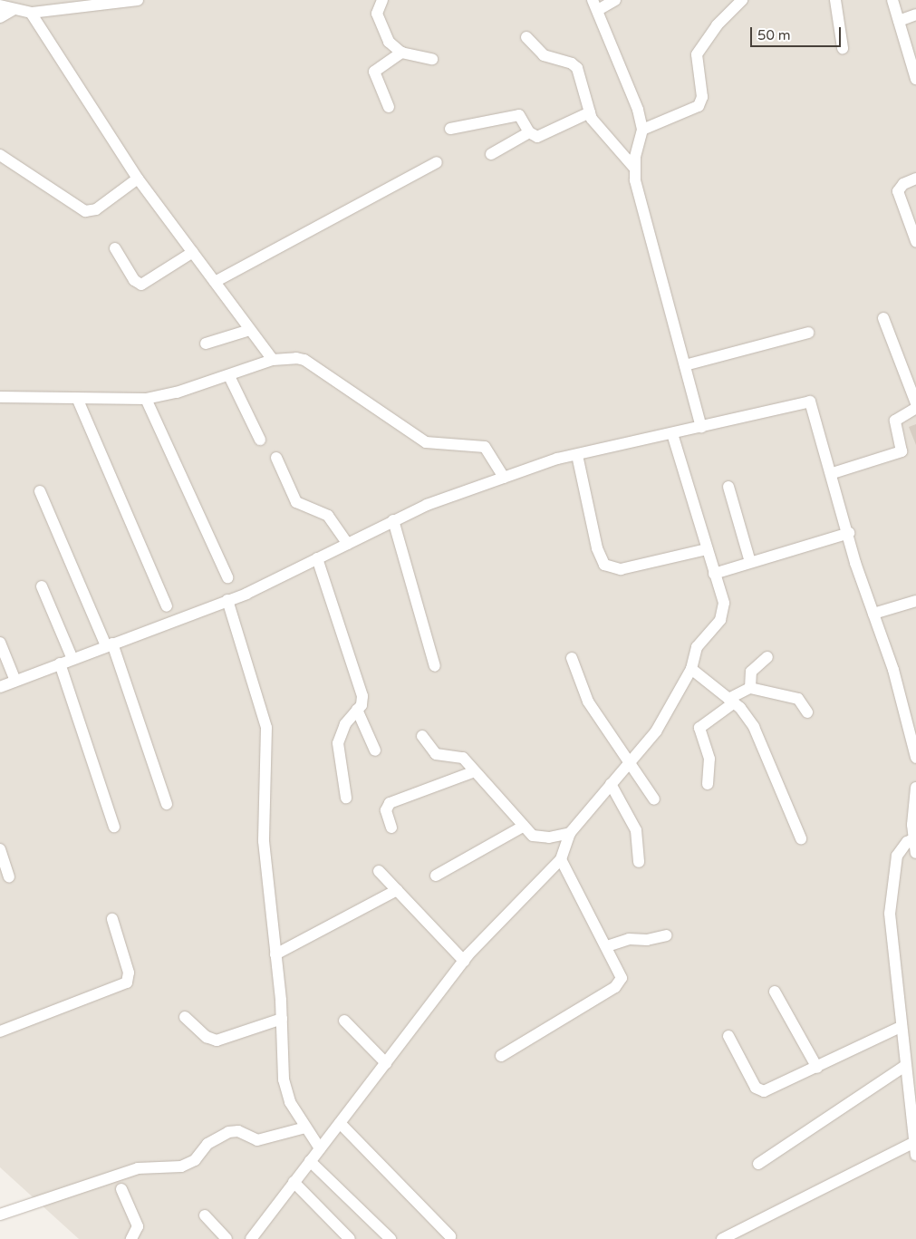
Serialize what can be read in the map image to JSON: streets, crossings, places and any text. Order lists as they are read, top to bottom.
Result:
{
  "scale_bar": "50 m"
}
